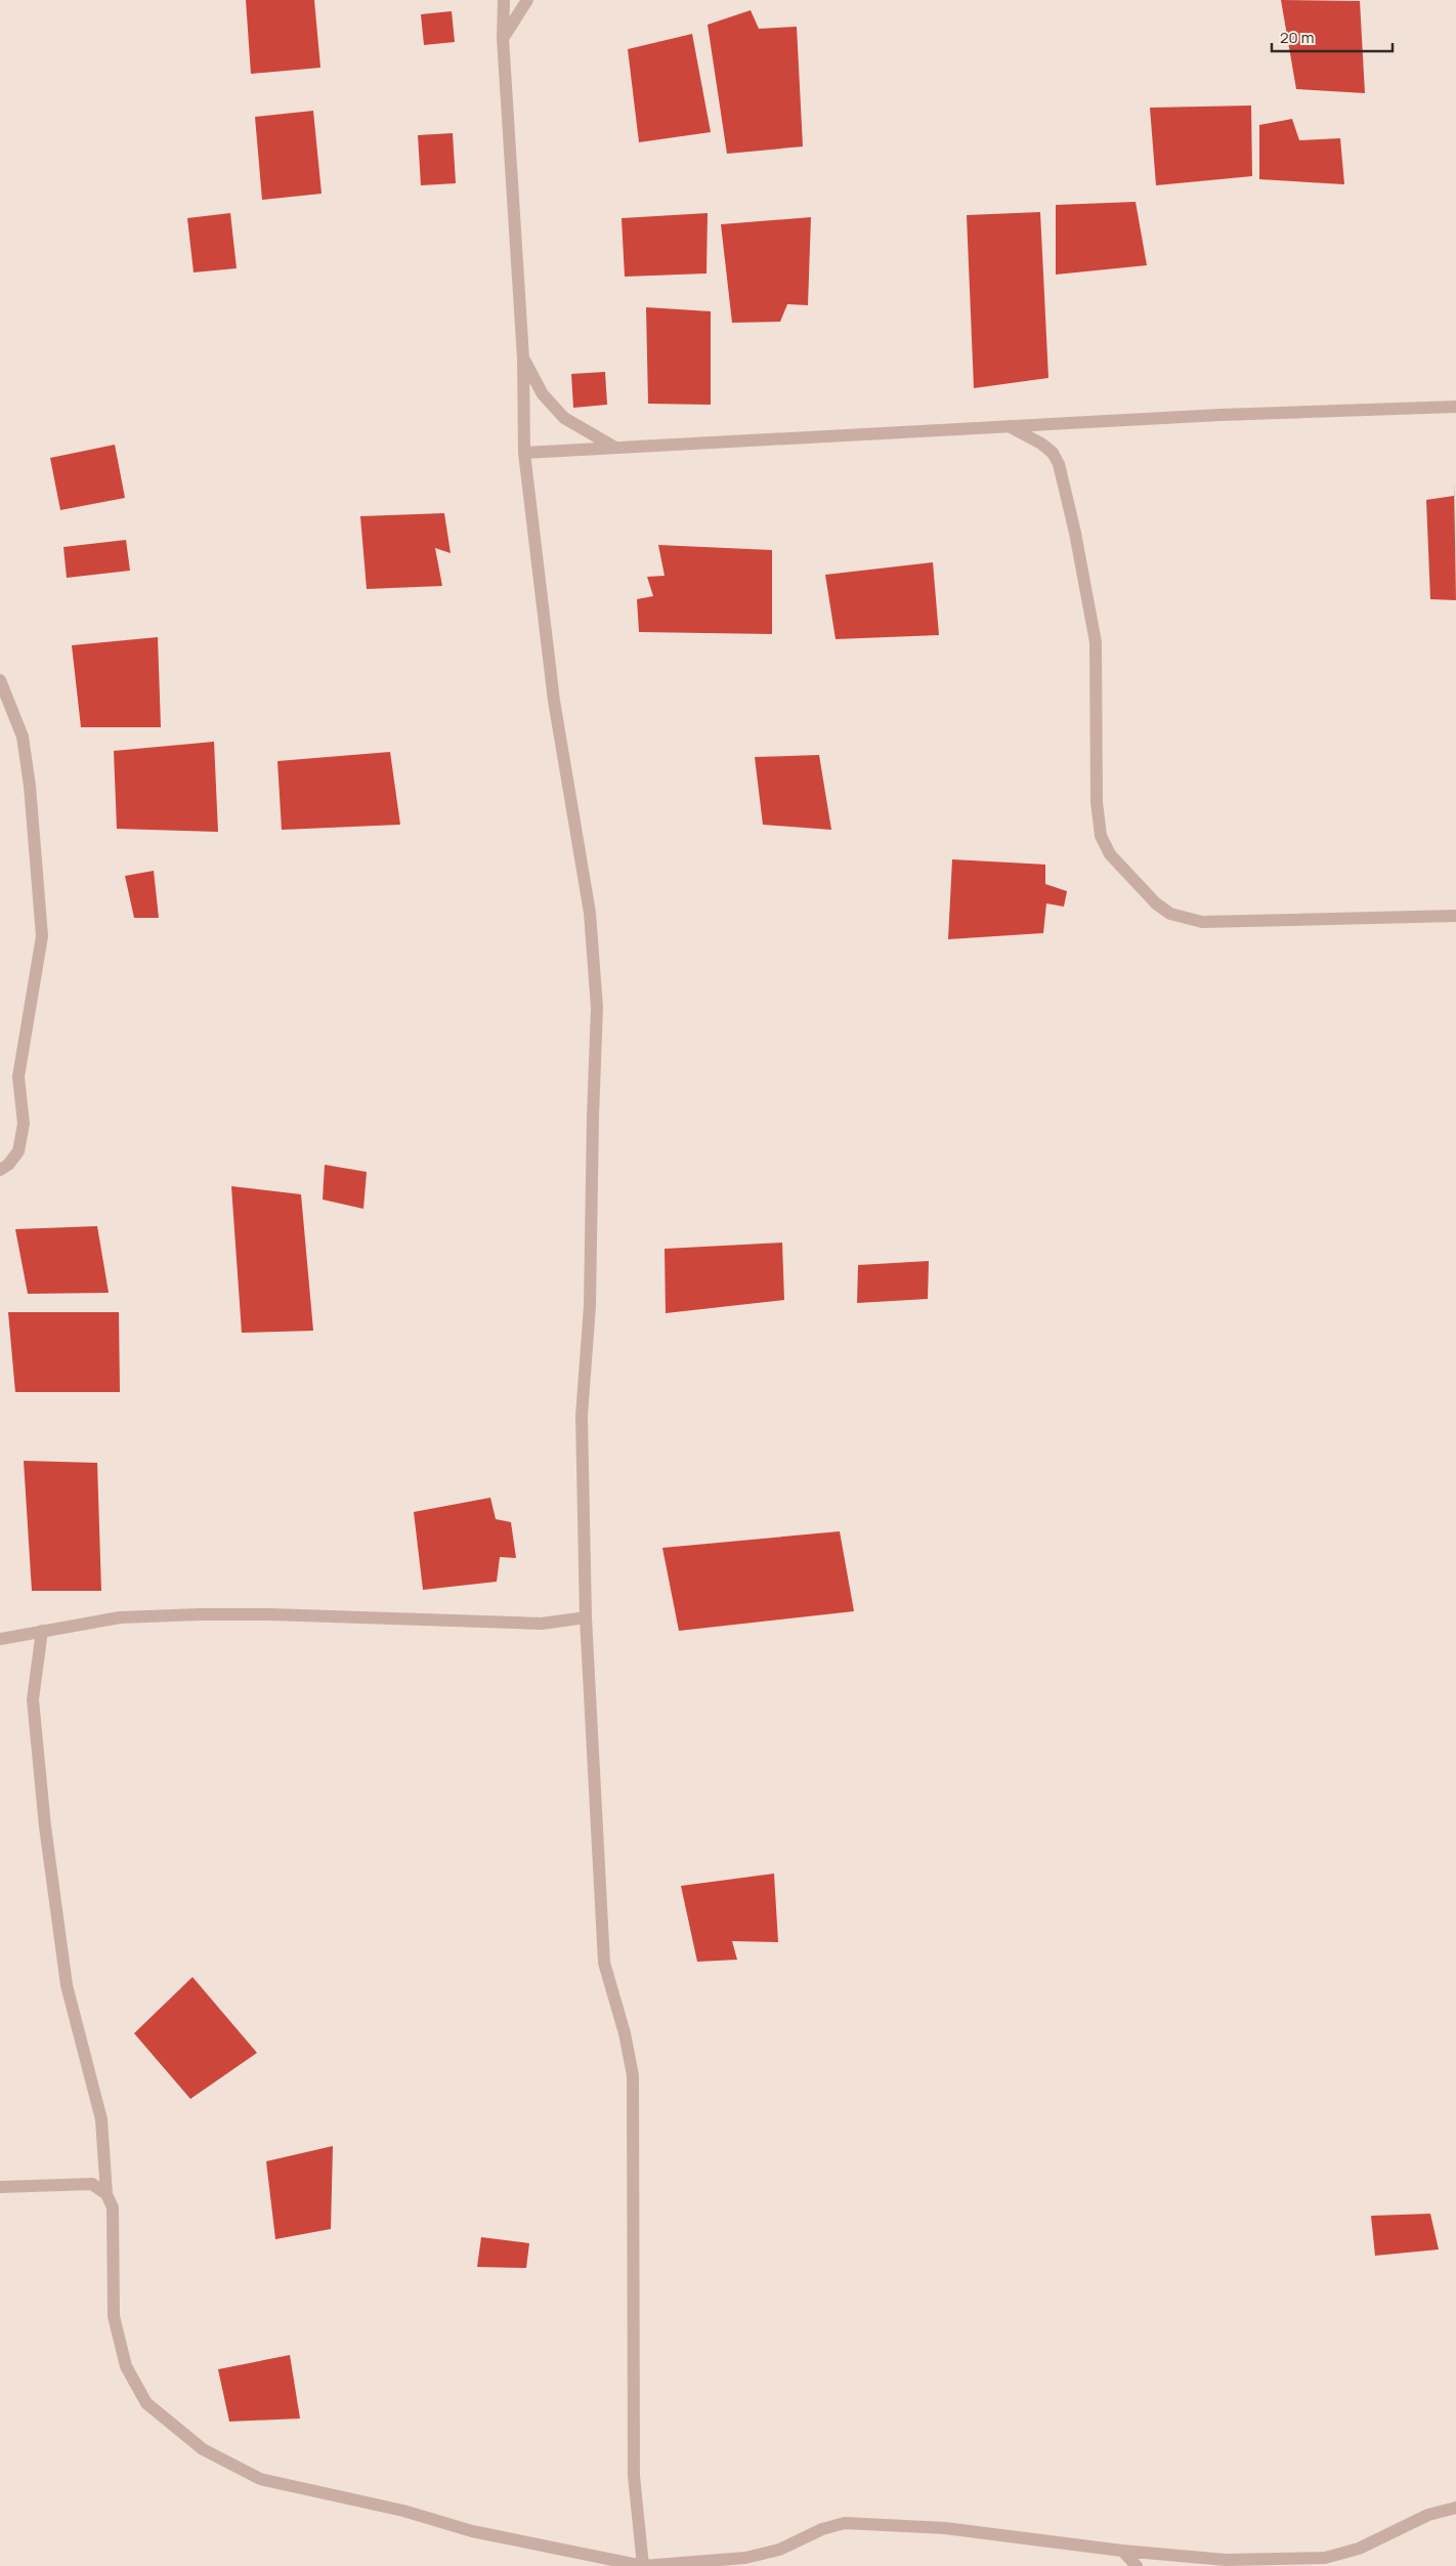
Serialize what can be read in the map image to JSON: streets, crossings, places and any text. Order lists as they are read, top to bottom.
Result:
{
  "scale_bar": "20 m"
}
